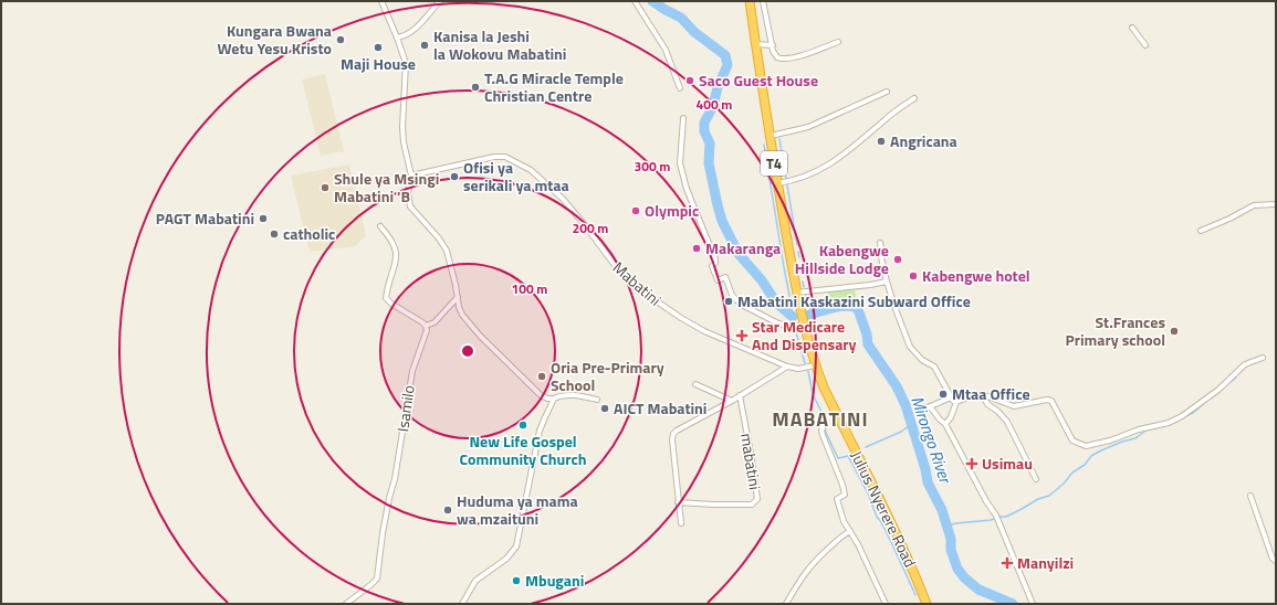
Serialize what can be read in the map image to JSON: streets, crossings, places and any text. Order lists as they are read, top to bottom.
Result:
{
  "streets": {
    "highway": ["T4", "Julius Nyerere Road"],
    "street": ["Mabatini", "Isamilo", "mabatini"]
  },
  "crossings": [
    ["Mabatini", "Julius Nyerere Road"]
  ],
  "districts": ["MABATINI"],
  "water": ["Mirongo River"],
  "places": {
    "other": [
      "Kungara Bwana Wetu Yesu Kristo",
      "Kanisa la Jeshi la Wokovu Mabatini",
      "Maji House",
      "Saco Guest House",
      "T.A.G Miracle Temple Christian Centre",
      "Angricana",
      "Ofisi ya serikali ya mtaa",
      "Shule ya Msingi Mabatini 'B",
      "Olympic",
      "PAGT Mabatini",
      "catholic",
      "Makaranga",
      "Kabengwe Hillside Lodge",
      "Kabengwe hotel",
      "Mabatini Kaskazini Subward Office",
      "St.Frances Primary school",
      "Oria Pre-Primary School",
      "Mtaa Office",
      "AICT Mabatini",
      "New Life Gospel Community Church",
      "Huduma ya mama wa mzaituni",
      "Mbugani"
    ],
    "health": ["Star Medicare And Dispensary", "Usimau", "Manyilzi"]
  },
  "rings": [
    "400 m",
    "300 m",
    "200 m",
    "100 m"
  ]
}
